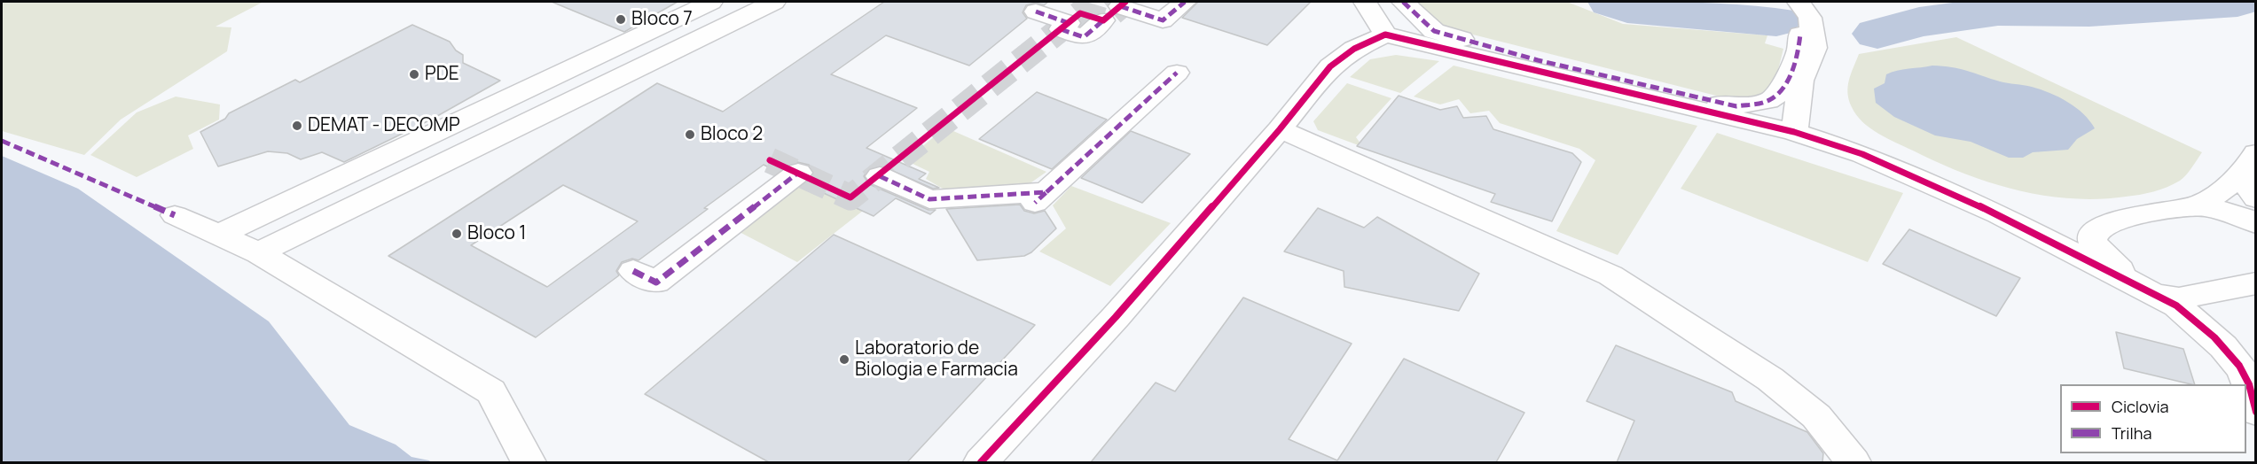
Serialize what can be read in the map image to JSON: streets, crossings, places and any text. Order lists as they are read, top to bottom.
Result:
{
  "places": [
    "Bloco 7",
    "PDE",
    "DEMAT - DECOMP",
    "Bloco 2",
    "Bloco 1",
    "Laboratorio de Biologia e Farmacia"
  ],
  "legend": ["Ciclovia", "Trilha"]
}
